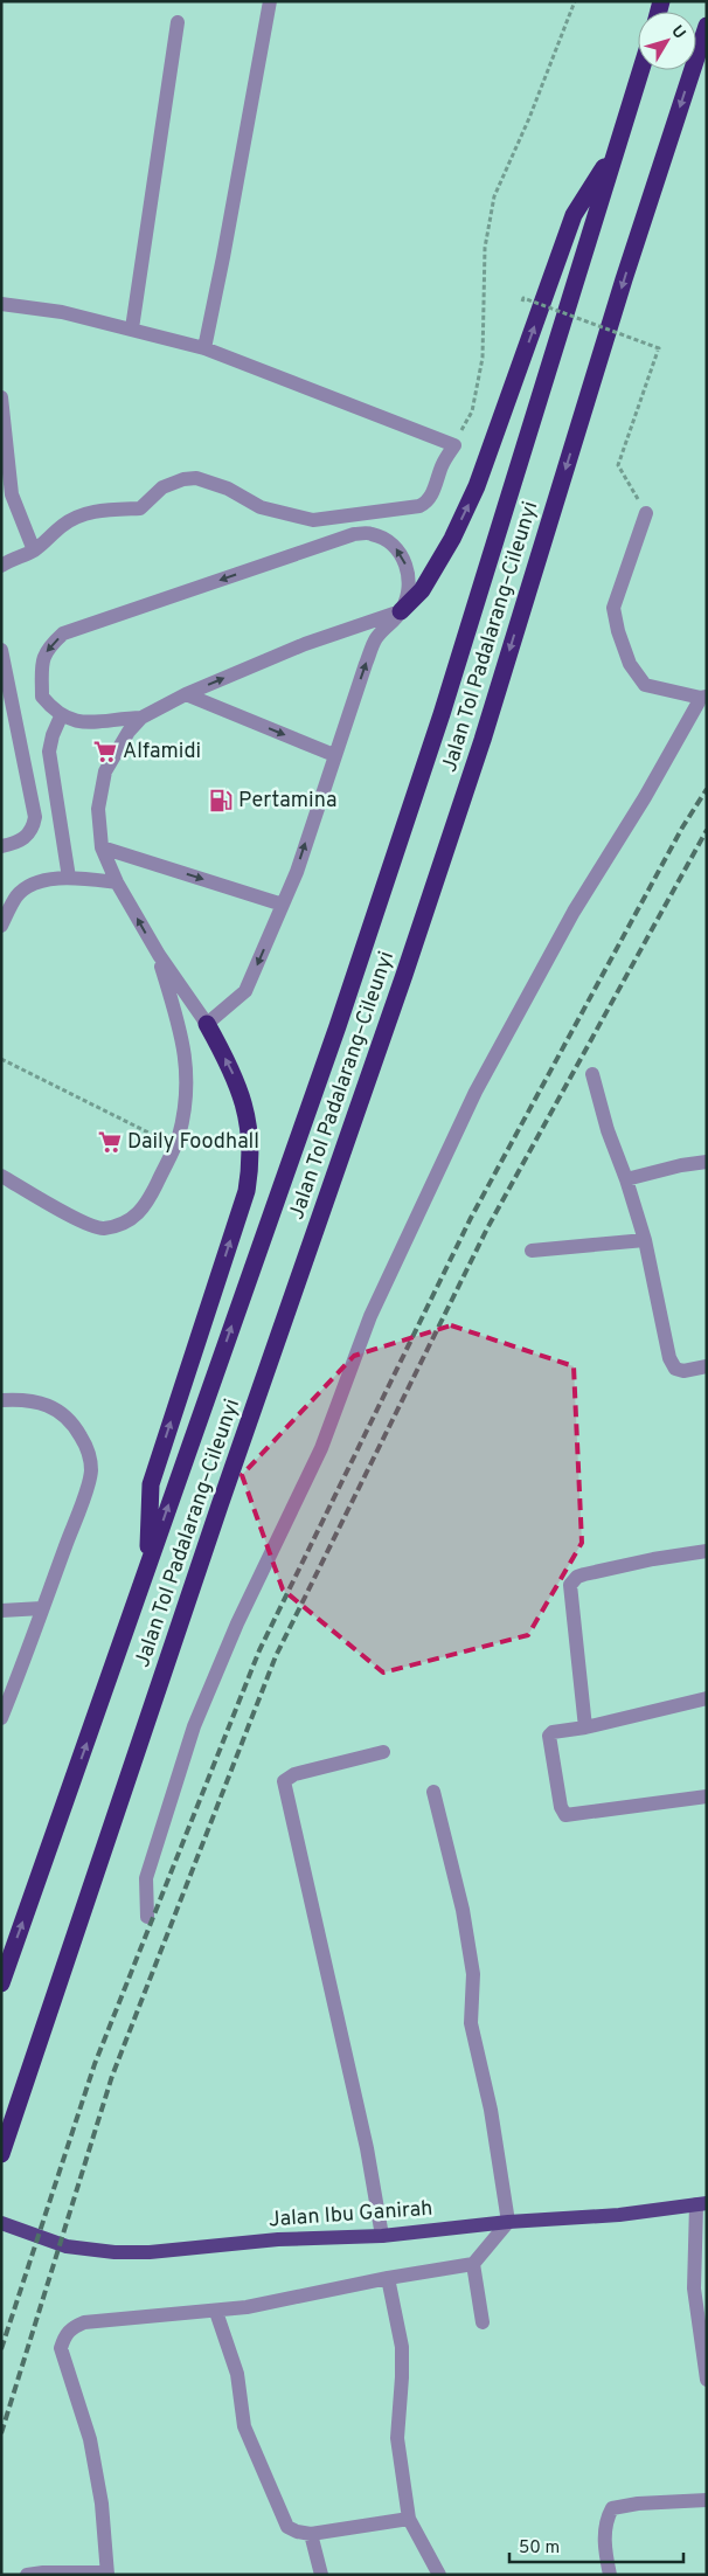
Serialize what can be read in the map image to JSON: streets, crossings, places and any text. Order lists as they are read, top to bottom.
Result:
{
  "streets": {
    "highway": ["Jalan Tol Padalarang–Cileunyi"],
    "main road": ["Jalan Ibu Ganirah"]
  },
  "places": {
    "supermarket": ["Alfamidi", "Daily Foodhall"],
    "fuel station": ["Pertamina"]
  },
  "scale_bar": "50 m",
  "north": "top right"
}
